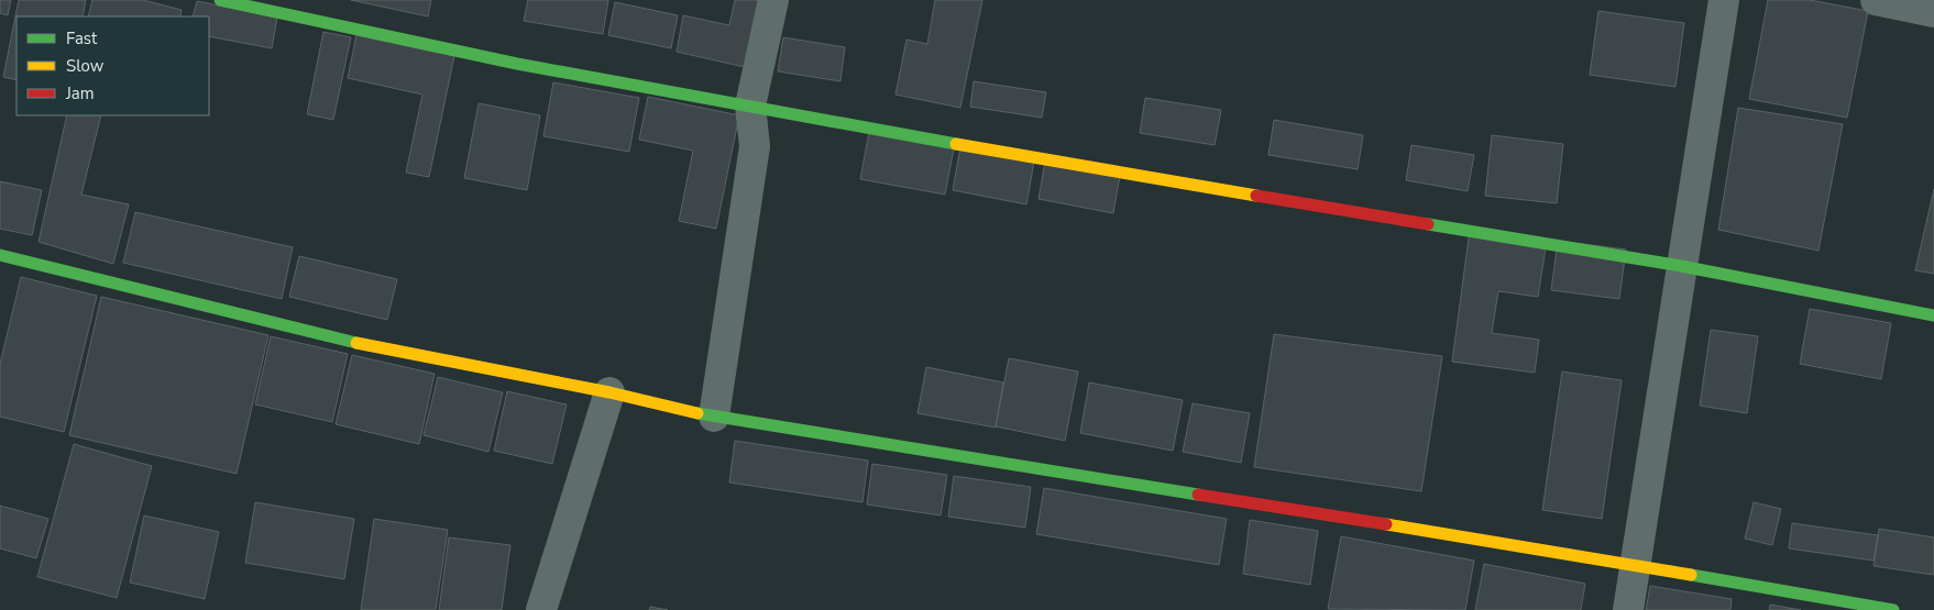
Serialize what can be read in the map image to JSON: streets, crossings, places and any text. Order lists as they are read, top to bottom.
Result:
{
  "legend": ["Fast", "Slow", "Jam"]
}
